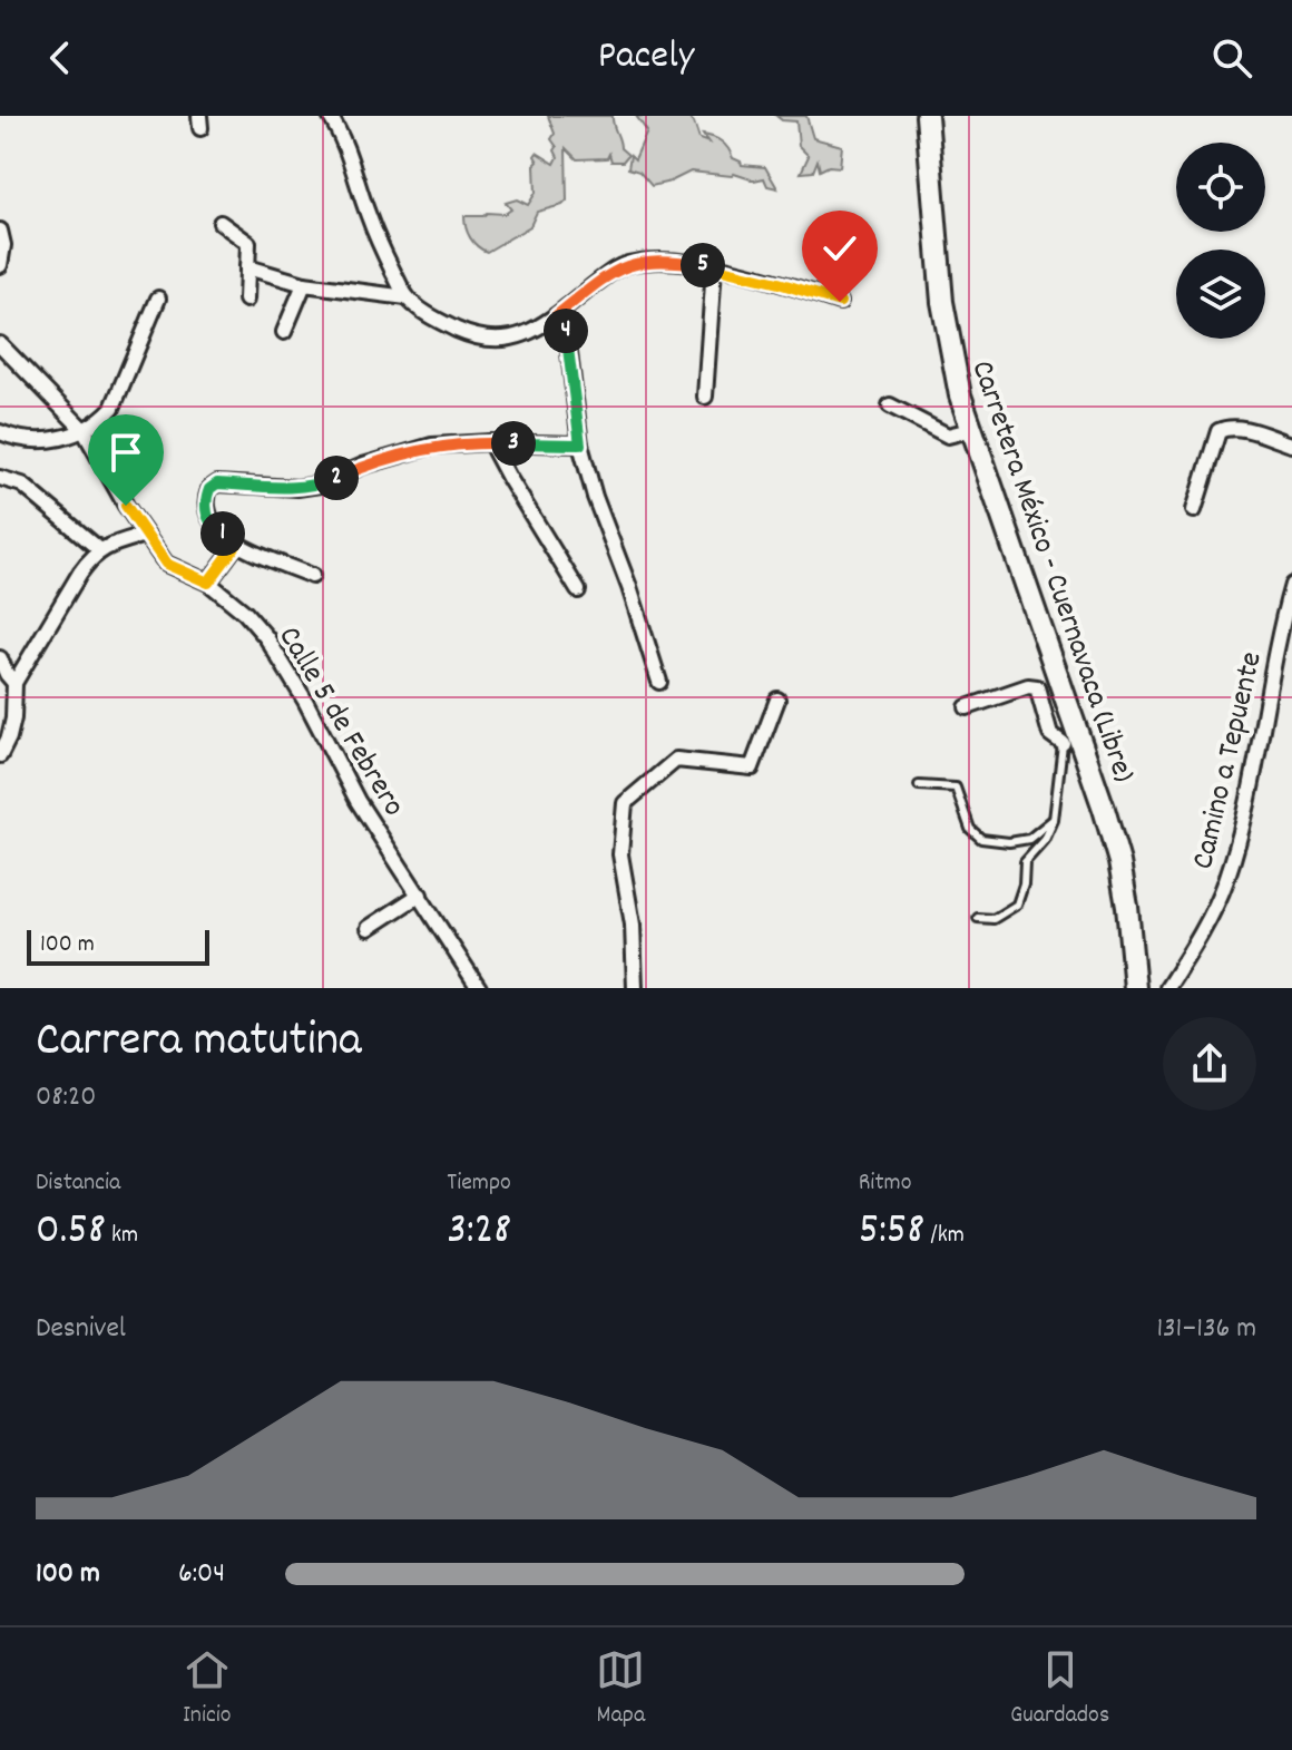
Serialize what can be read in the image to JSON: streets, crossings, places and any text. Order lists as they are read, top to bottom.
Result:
{
  "streets": {
    "main road": ["Carretera México - Cuernavaca (Libre)"],
    "street": ["Calle 5 de Febrero", "Camino a Tepuente"]
  },
  "scale_bar": "100 m",
  "page": {
    "header": "Pacely",
    "pins": [
      "5",
      "4",
      "3",
      "2",
      "1"
    ],
    "scale": "100 m",
    "heading": ["Carrera matutina", "08:20"],
    "stats": [
      ["Distancia", "0.58 km"],
      ["Tiempo", "3:28"],
      ["Ritmo", "5:58 /km"]
    ],
    "chart": ["Desnivel", "131–136 m"],
    "list": [
      {
        "name": "100 m",
        "note": "6:04"
      }
    ],
    "tabs": ["Inicio", "Mapa", "Guardados"]
  }
}
